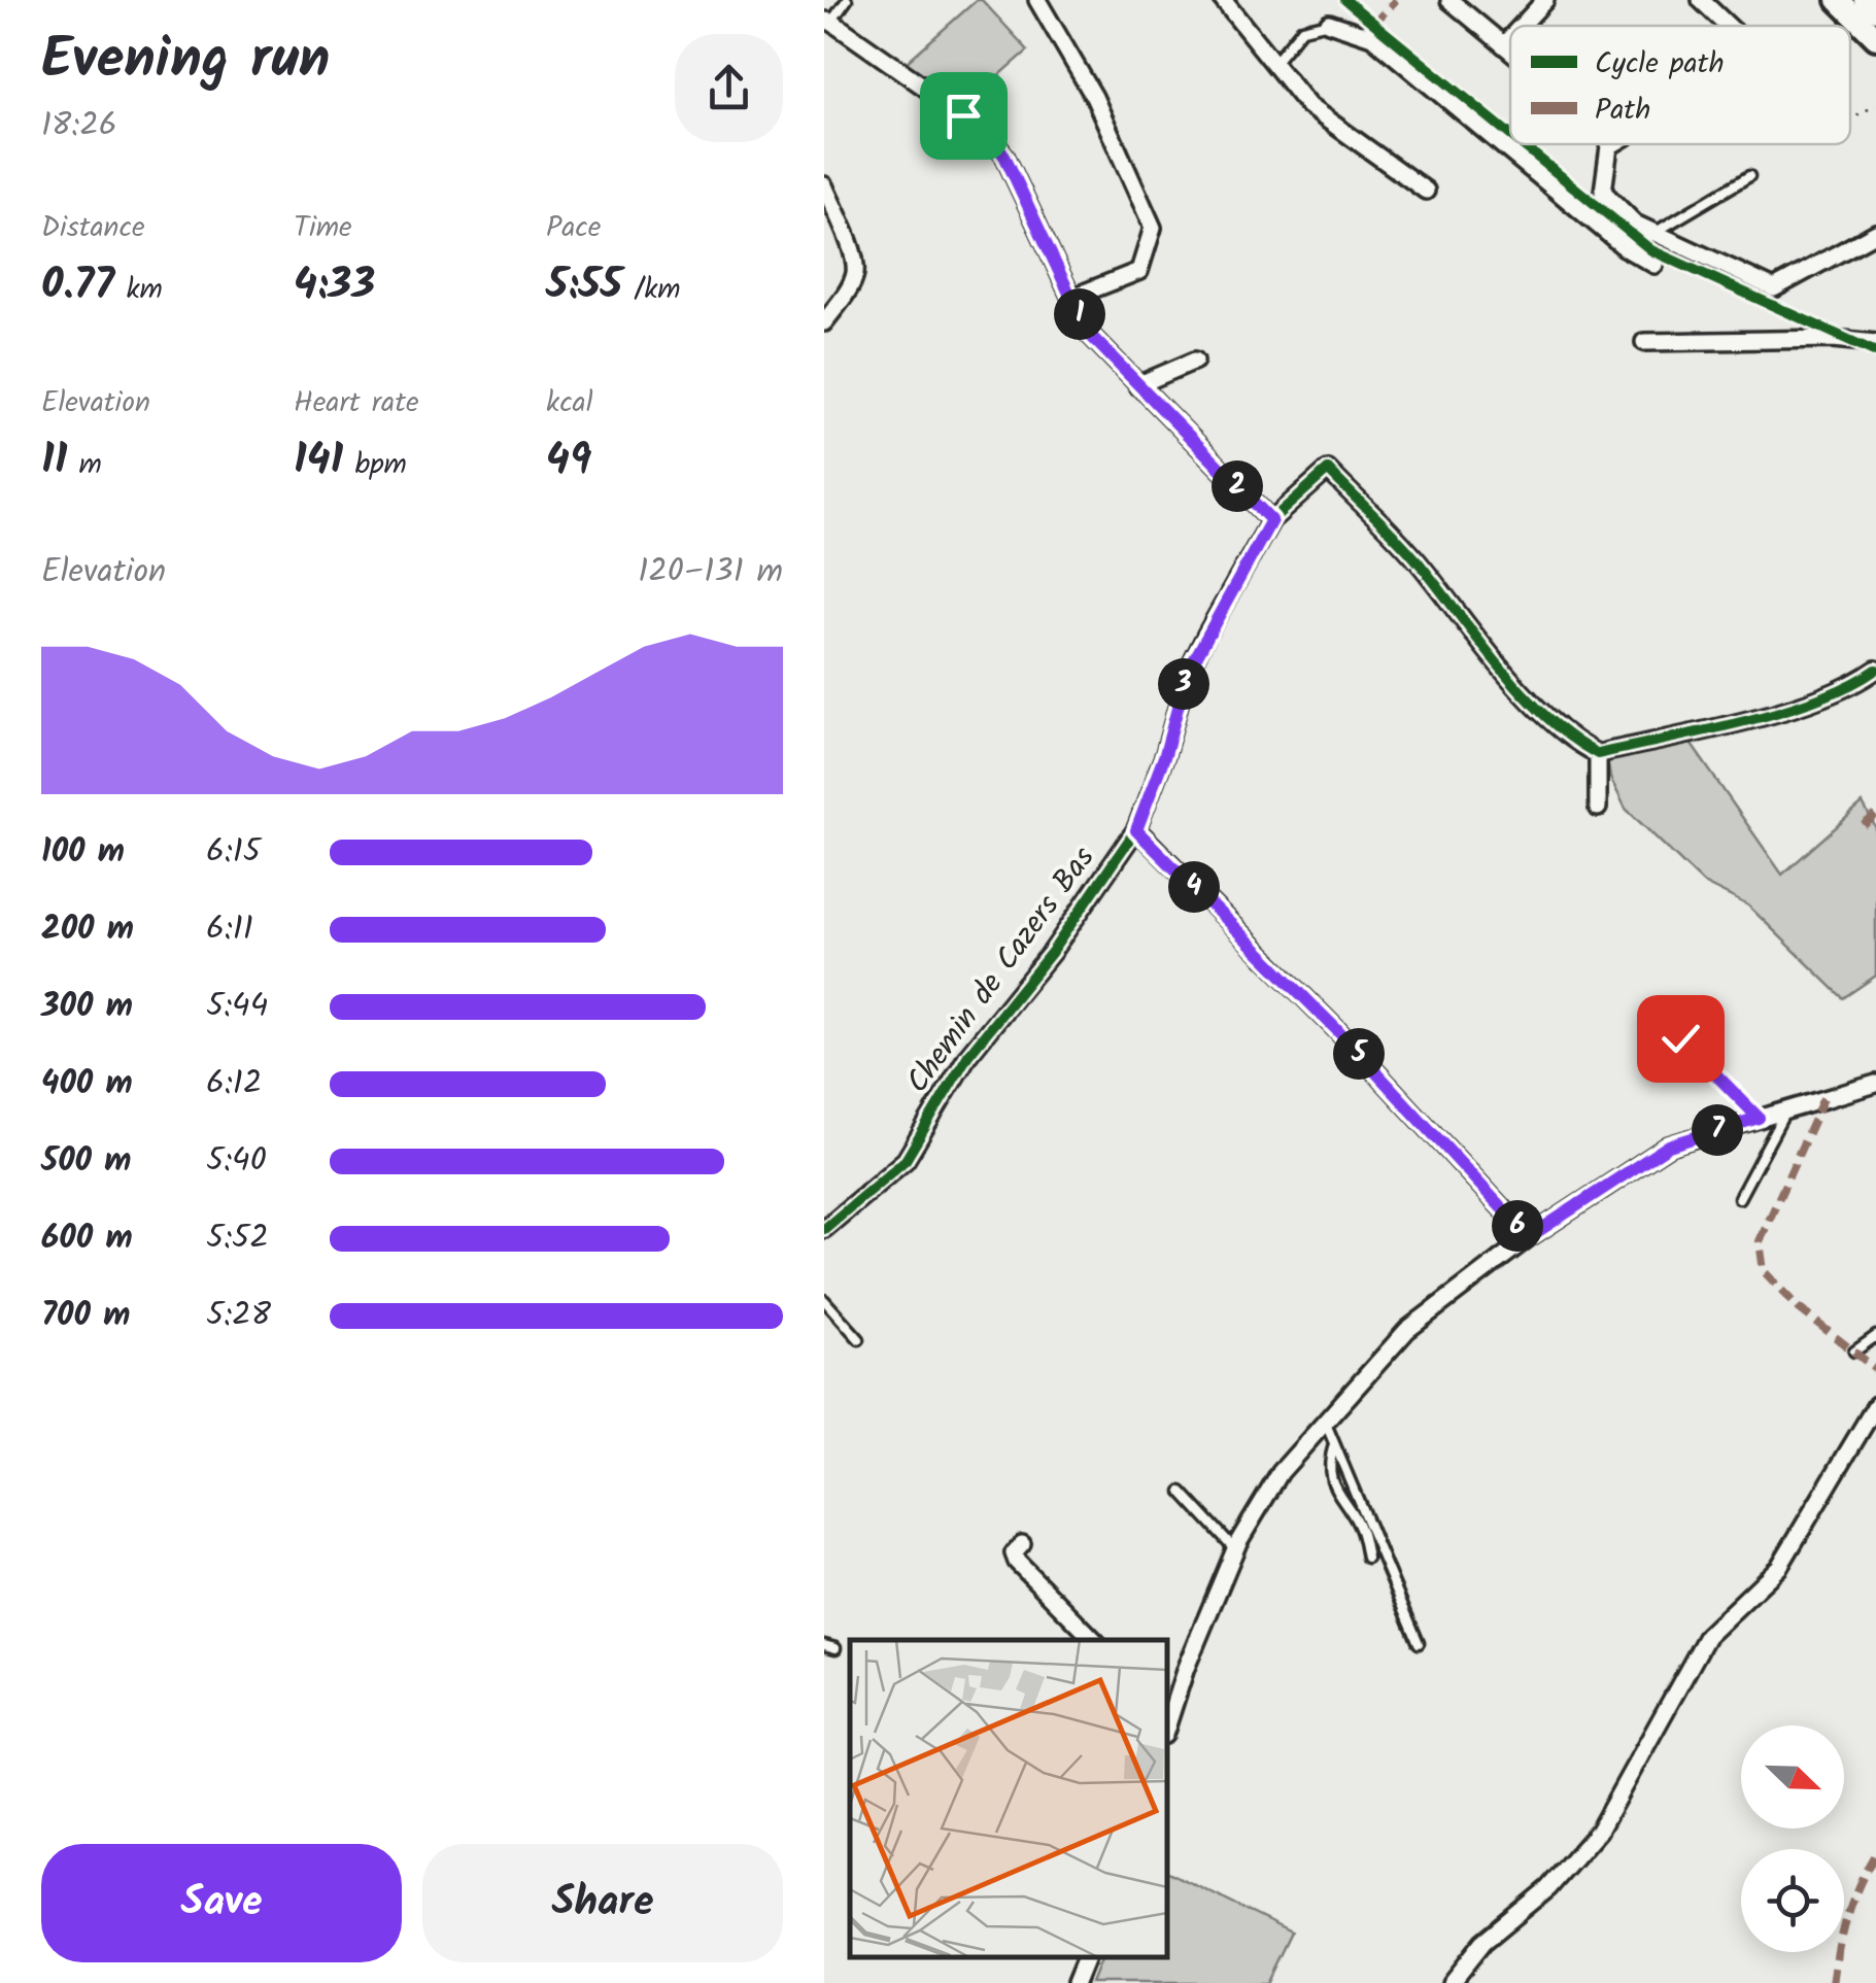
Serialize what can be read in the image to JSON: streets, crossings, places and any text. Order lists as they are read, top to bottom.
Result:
{
  "streets": {
    "street": ["Chemin de Cazers Bas"]
  },
  "legend": ["Cycle path", "Path"],
  "north": "bottom right",
  "page": {
    "heading": ["Evening run", "18:26"],
    "stats": [
      ["Distance", "0.77 km"],
      ["Time", "4:33"],
      ["Pace", "5:55 /km"],
      ["Elevation", "11 m"],
      ["Heart rate", "141 bpm"],
      ["kcal", "49"]
    ],
    "pins": [
      "1",
      "2",
      "3",
      "4",
      "5",
      "7",
      "6"
    ],
    "chart": ["Elevation", "120–131 m"],
    "list": [
      {
        "name": "100 m",
        "note": "6:15"
      },
      {
        "name": "200 m",
        "note": "6:11"
      },
      {
        "name": "300 m",
        "note": "5:44"
      },
      {
        "name": "400 m",
        "note": "6:12"
      },
      {
        "name": "500 m",
        "note": "5:40"
      },
      {
        "name": "600 m",
        "note": "5:52"
      },
      {
        "name": "700 m",
        "note": "5:28"
      }
    ],
    "buttons": ["Save", "Share"]
  }
}
